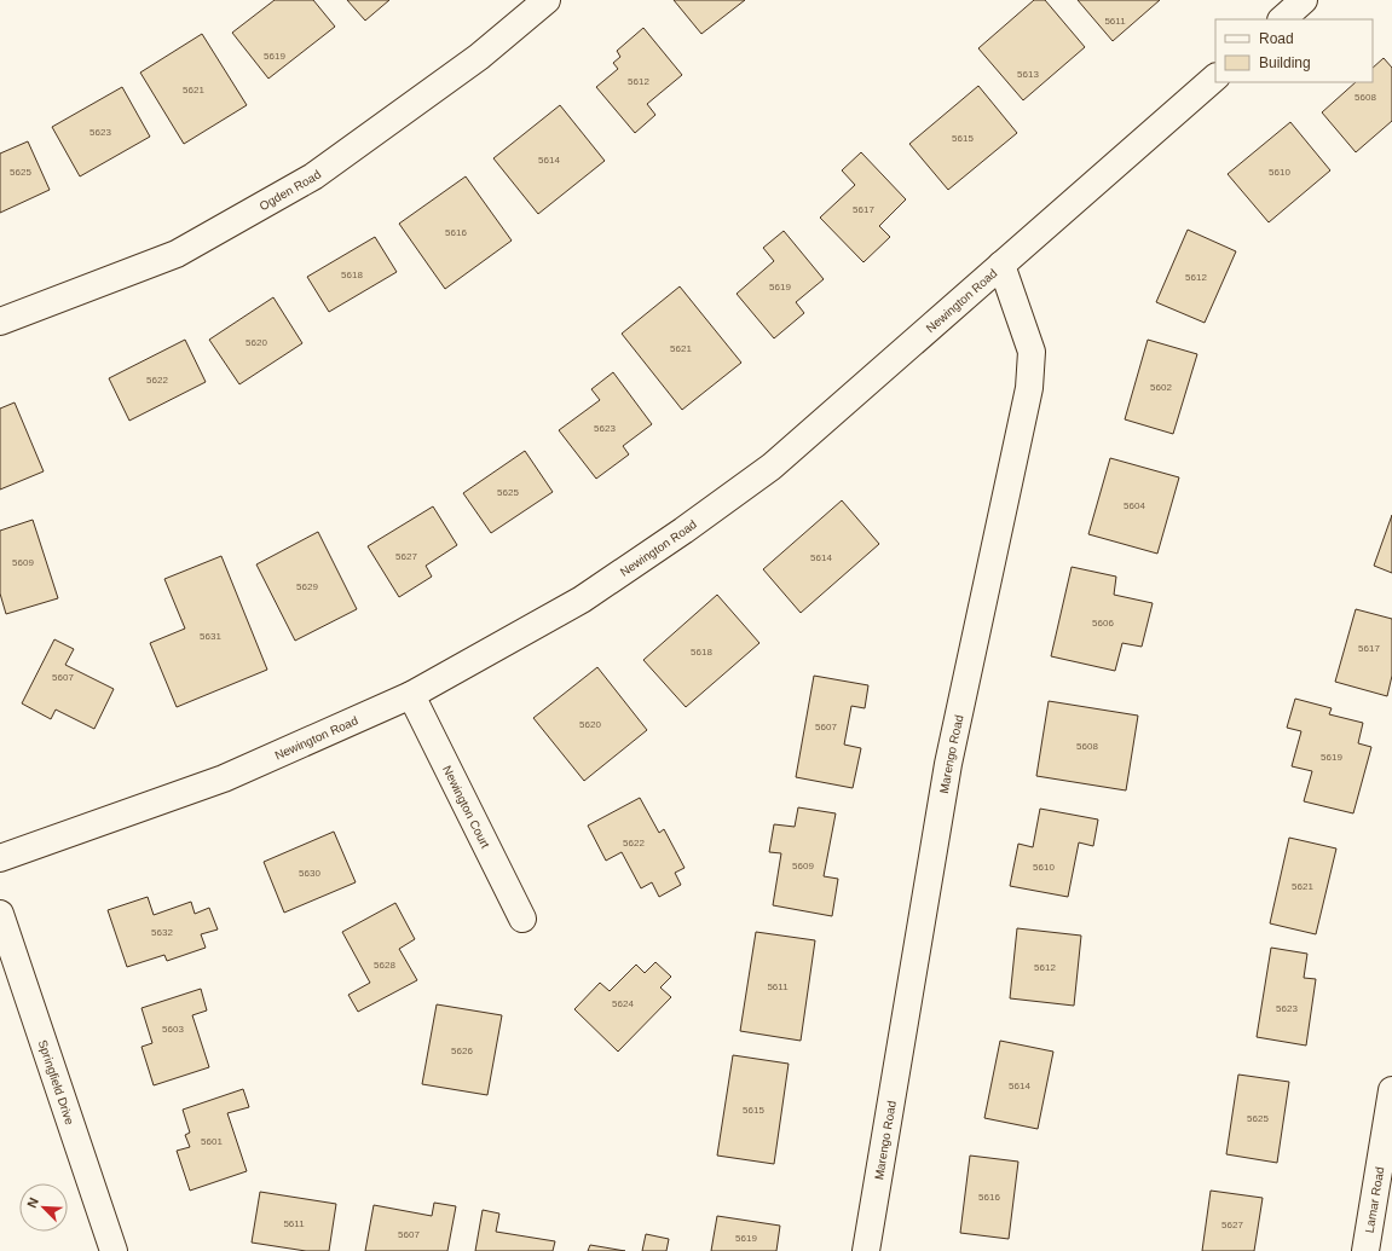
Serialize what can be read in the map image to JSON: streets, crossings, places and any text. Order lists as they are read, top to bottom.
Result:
{
  "streets": {
    "street": [
      "Ogden Road",
      "Newington Road",
      "Marengo Road",
      "Newington Court",
      "Springfield Drive",
      "Lamar Road"
    ]
  },
  "crossings": [
    ["Newington Road", "Marengo Road"],
    ["Newington Road", "Newington Court"]
  ],
  "house_numbers": [
    "5611",
    "5619",
    "5613",
    "5612",
    "5621",
    "5608",
    "5623",
    "5615",
    "5614",
    "5625",
    "5610",
    "5617",
    "5616",
    "5618",
    "5612",
    "5619",
    "5620",
    "5621",
    "5622",
    "5602",
    "5623",
    "5625",
    "5604",
    "5627",
    "5614",
    "5609",
    "5629",
    "5606",
    "5631",
    "5617",
    "5618",
    "5607",
    "5620",
    "5607",
    "5608",
    "5619",
    "5622",
    "5609",
    "5610",
    "5630",
    "5621",
    "5632",
    "5628",
    "5612",
    "5611",
    "5624",
    "5623",
    "5603",
    "5626",
    "5614",
    "5615",
    "5625",
    "5601",
    "5616",
    "5611",
    "5627",
    "5607",
    "5619"
  ],
  "legend": ["Road", "Building"],
  "north": "top left"
}
